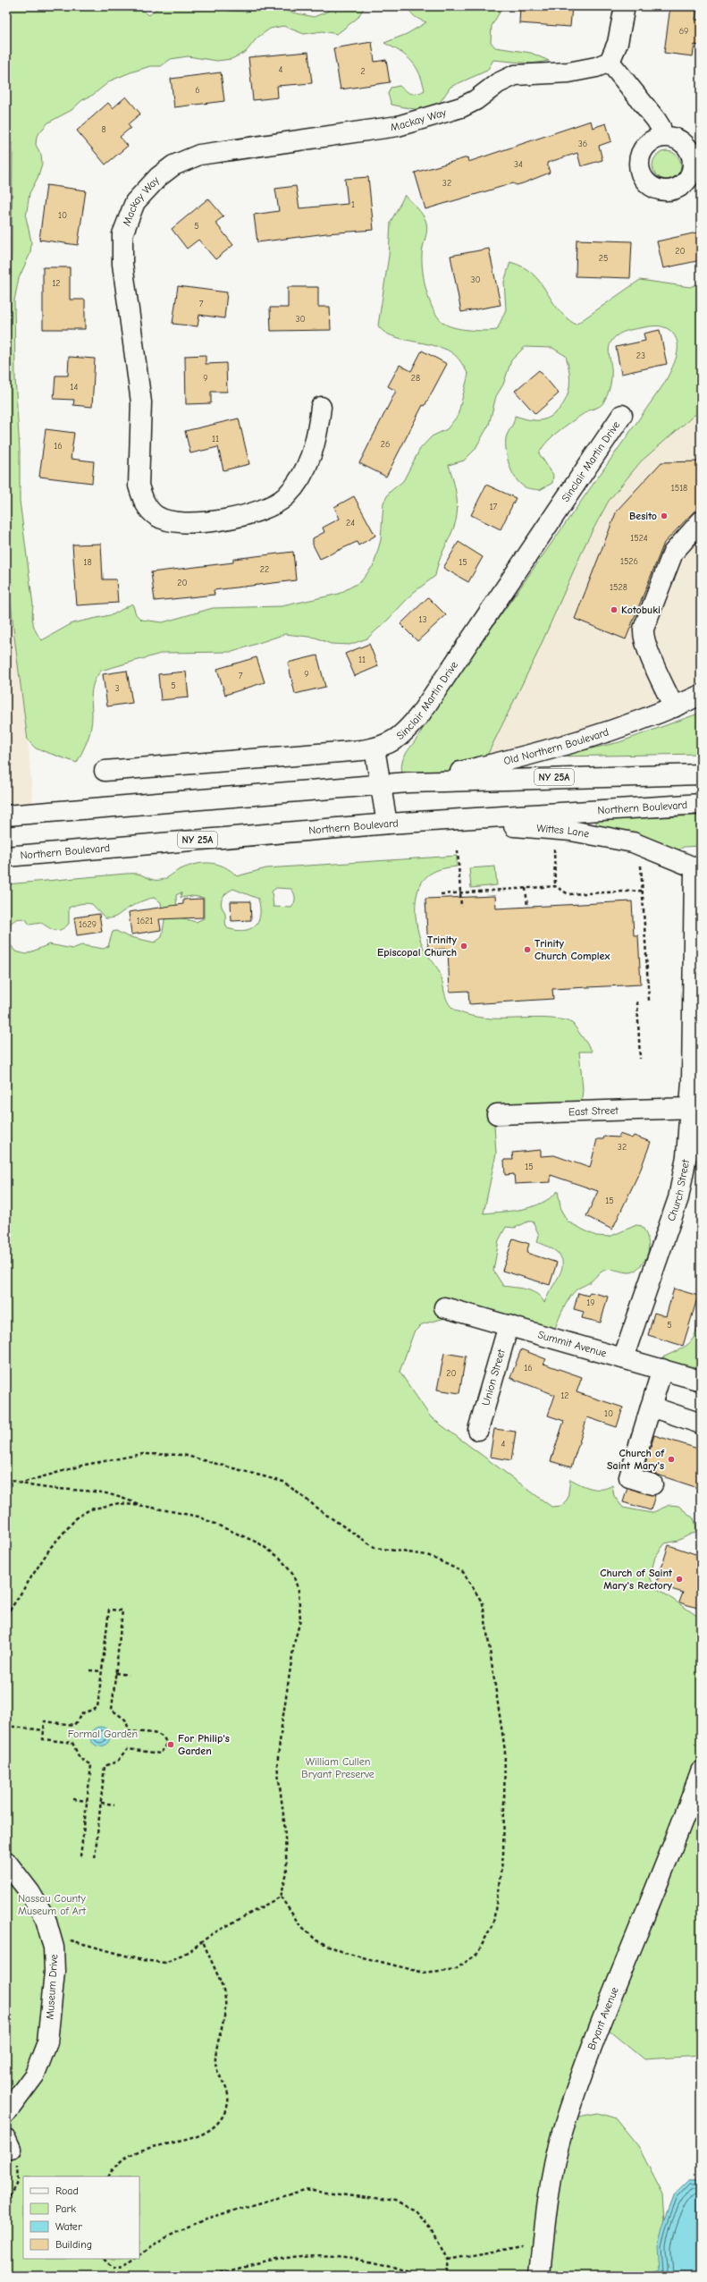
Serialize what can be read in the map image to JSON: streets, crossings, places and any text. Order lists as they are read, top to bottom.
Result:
{
  "streets": {
    "street": [
      "Mackay Way",
      "Sinclair Martin Drive",
      "Old Northern Boulevard",
      "NY 25A",
      "Northern Boulevard",
      "Wittes Lane",
      "East Street",
      "Church Street",
      "Summit Avenue",
      "Union Street",
      "Museum Drive",
      "Bryant Avenue"
    ]
  },
  "crossings": [
    ["Old Northern Boulevard", "NY 25A"],
    ["Northern Boulevard", "Wittes Lane"],
    ["Wittes Lane", "Church Street"],
    ["East Street", "Church Street"],
    ["Church Street", "Summit Avenue"],
    ["Summit Avenue", "Union Street"]
  ],
  "parks": ["Formal Garden", "William Cullen Bryant Preserve", "Nassau County Museum of Art"],
  "places": [
    "Besito",
    "Kotobuki",
    "Trinity Episcopal Church",
    "Trinity Church Complex",
    "Church of Saint Mary's",
    "Church of Saint Mary's Rectory",
    "For Philip's Garden"
  ],
  "house_numbers": [
    "69",
    "4",
    "2",
    "6",
    "8",
    "36",
    "34",
    "32",
    "1",
    "10",
    "5",
    "20",
    "25",
    "30",
    "12",
    "7",
    "30",
    "23",
    "9",
    "28",
    "14",
    "11",
    "26",
    "16",
    "1518",
    "17",
    "24",
    "1524",
    "1526",
    "18",
    "15",
    "22",
    "20",
    "1528",
    "13",
    "11",
    "9",
    "7",
    "5",
    "3",
    "1621",
    "1629",
    "32",
    "15",
    "15",
    "19",
    "5",
    "16",
    "20",
    "12",
    "10",
    "4"
  ],
  "legend": [
    "Road",
    "Park",
    "Water",
    "Building"
  ]
}
